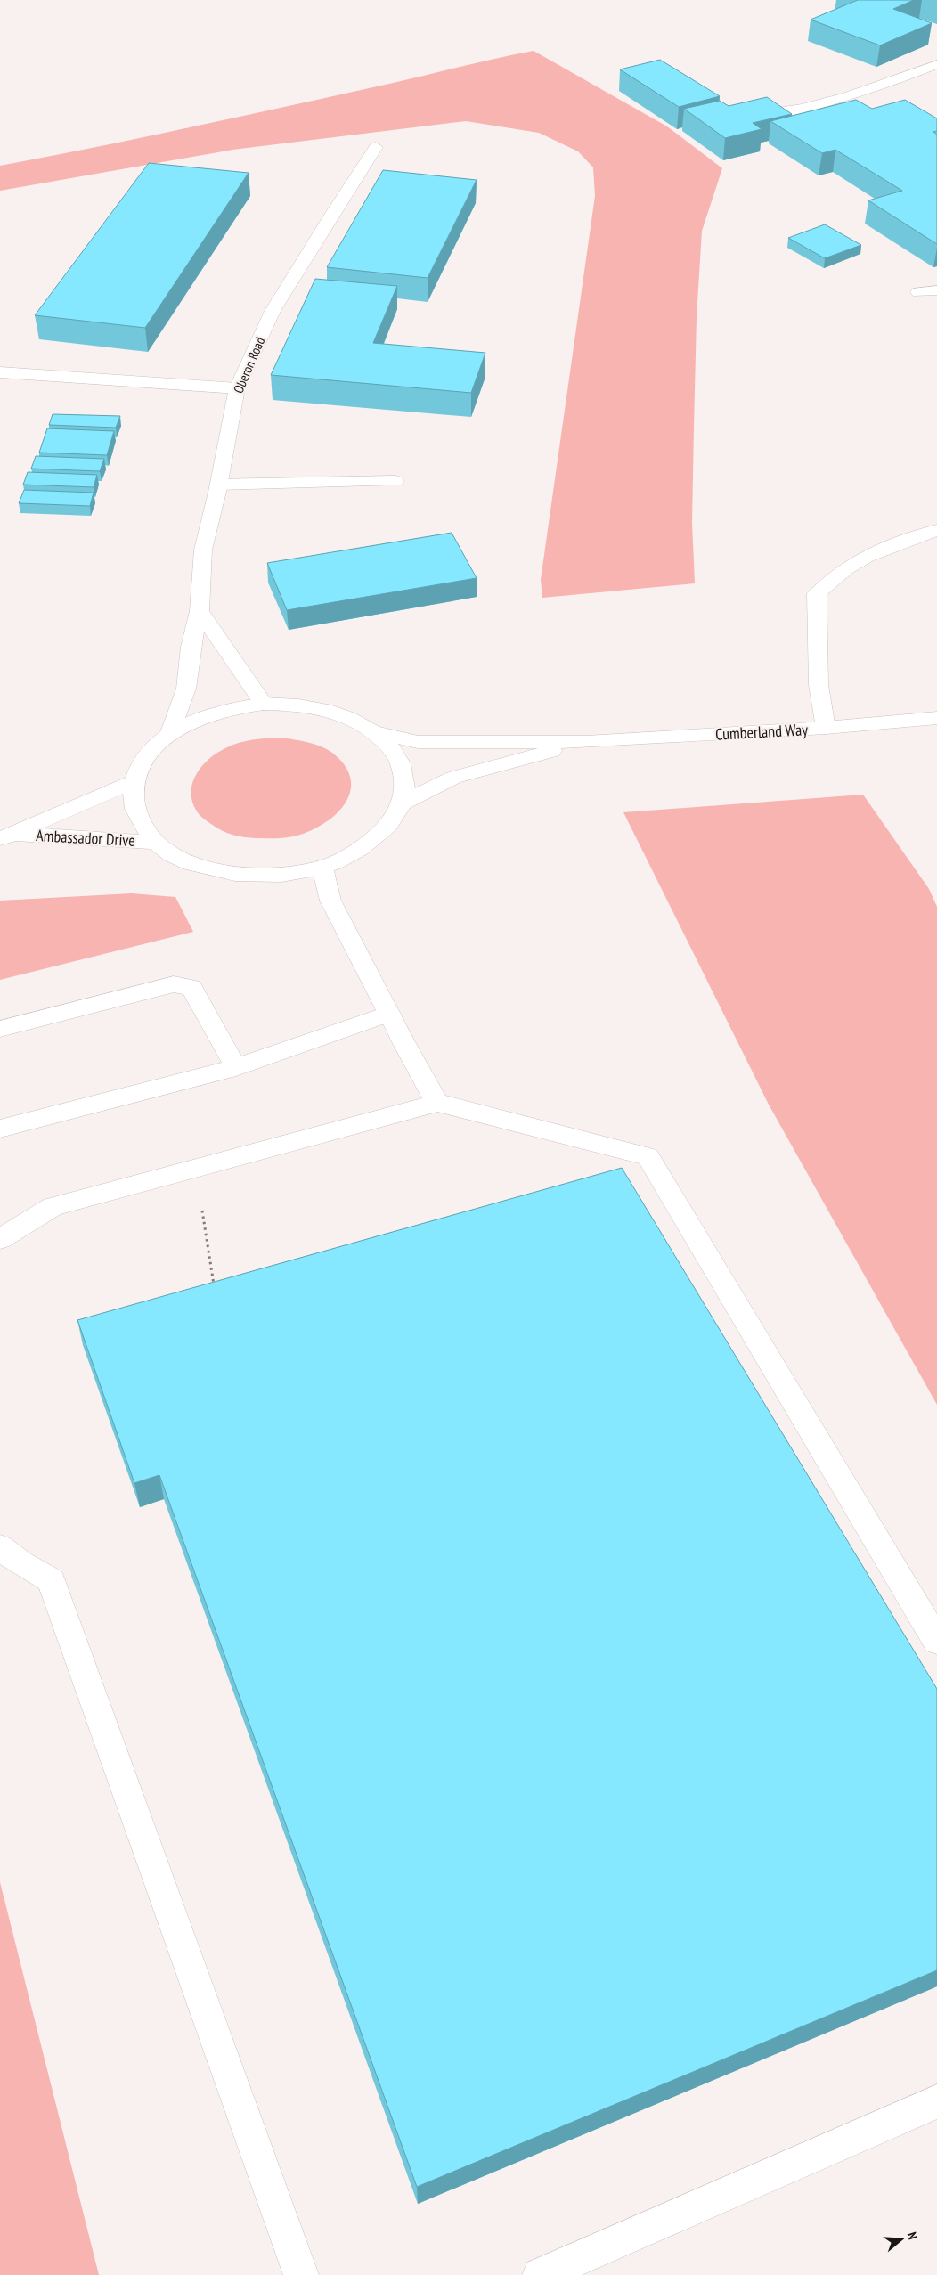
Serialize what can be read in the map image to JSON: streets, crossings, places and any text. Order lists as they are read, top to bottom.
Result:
{
  "streets": {
    "main road": ["Oberon Road", "Cumberland Way", "Ambassador Drive"]
  },
  "north": "right"
}
